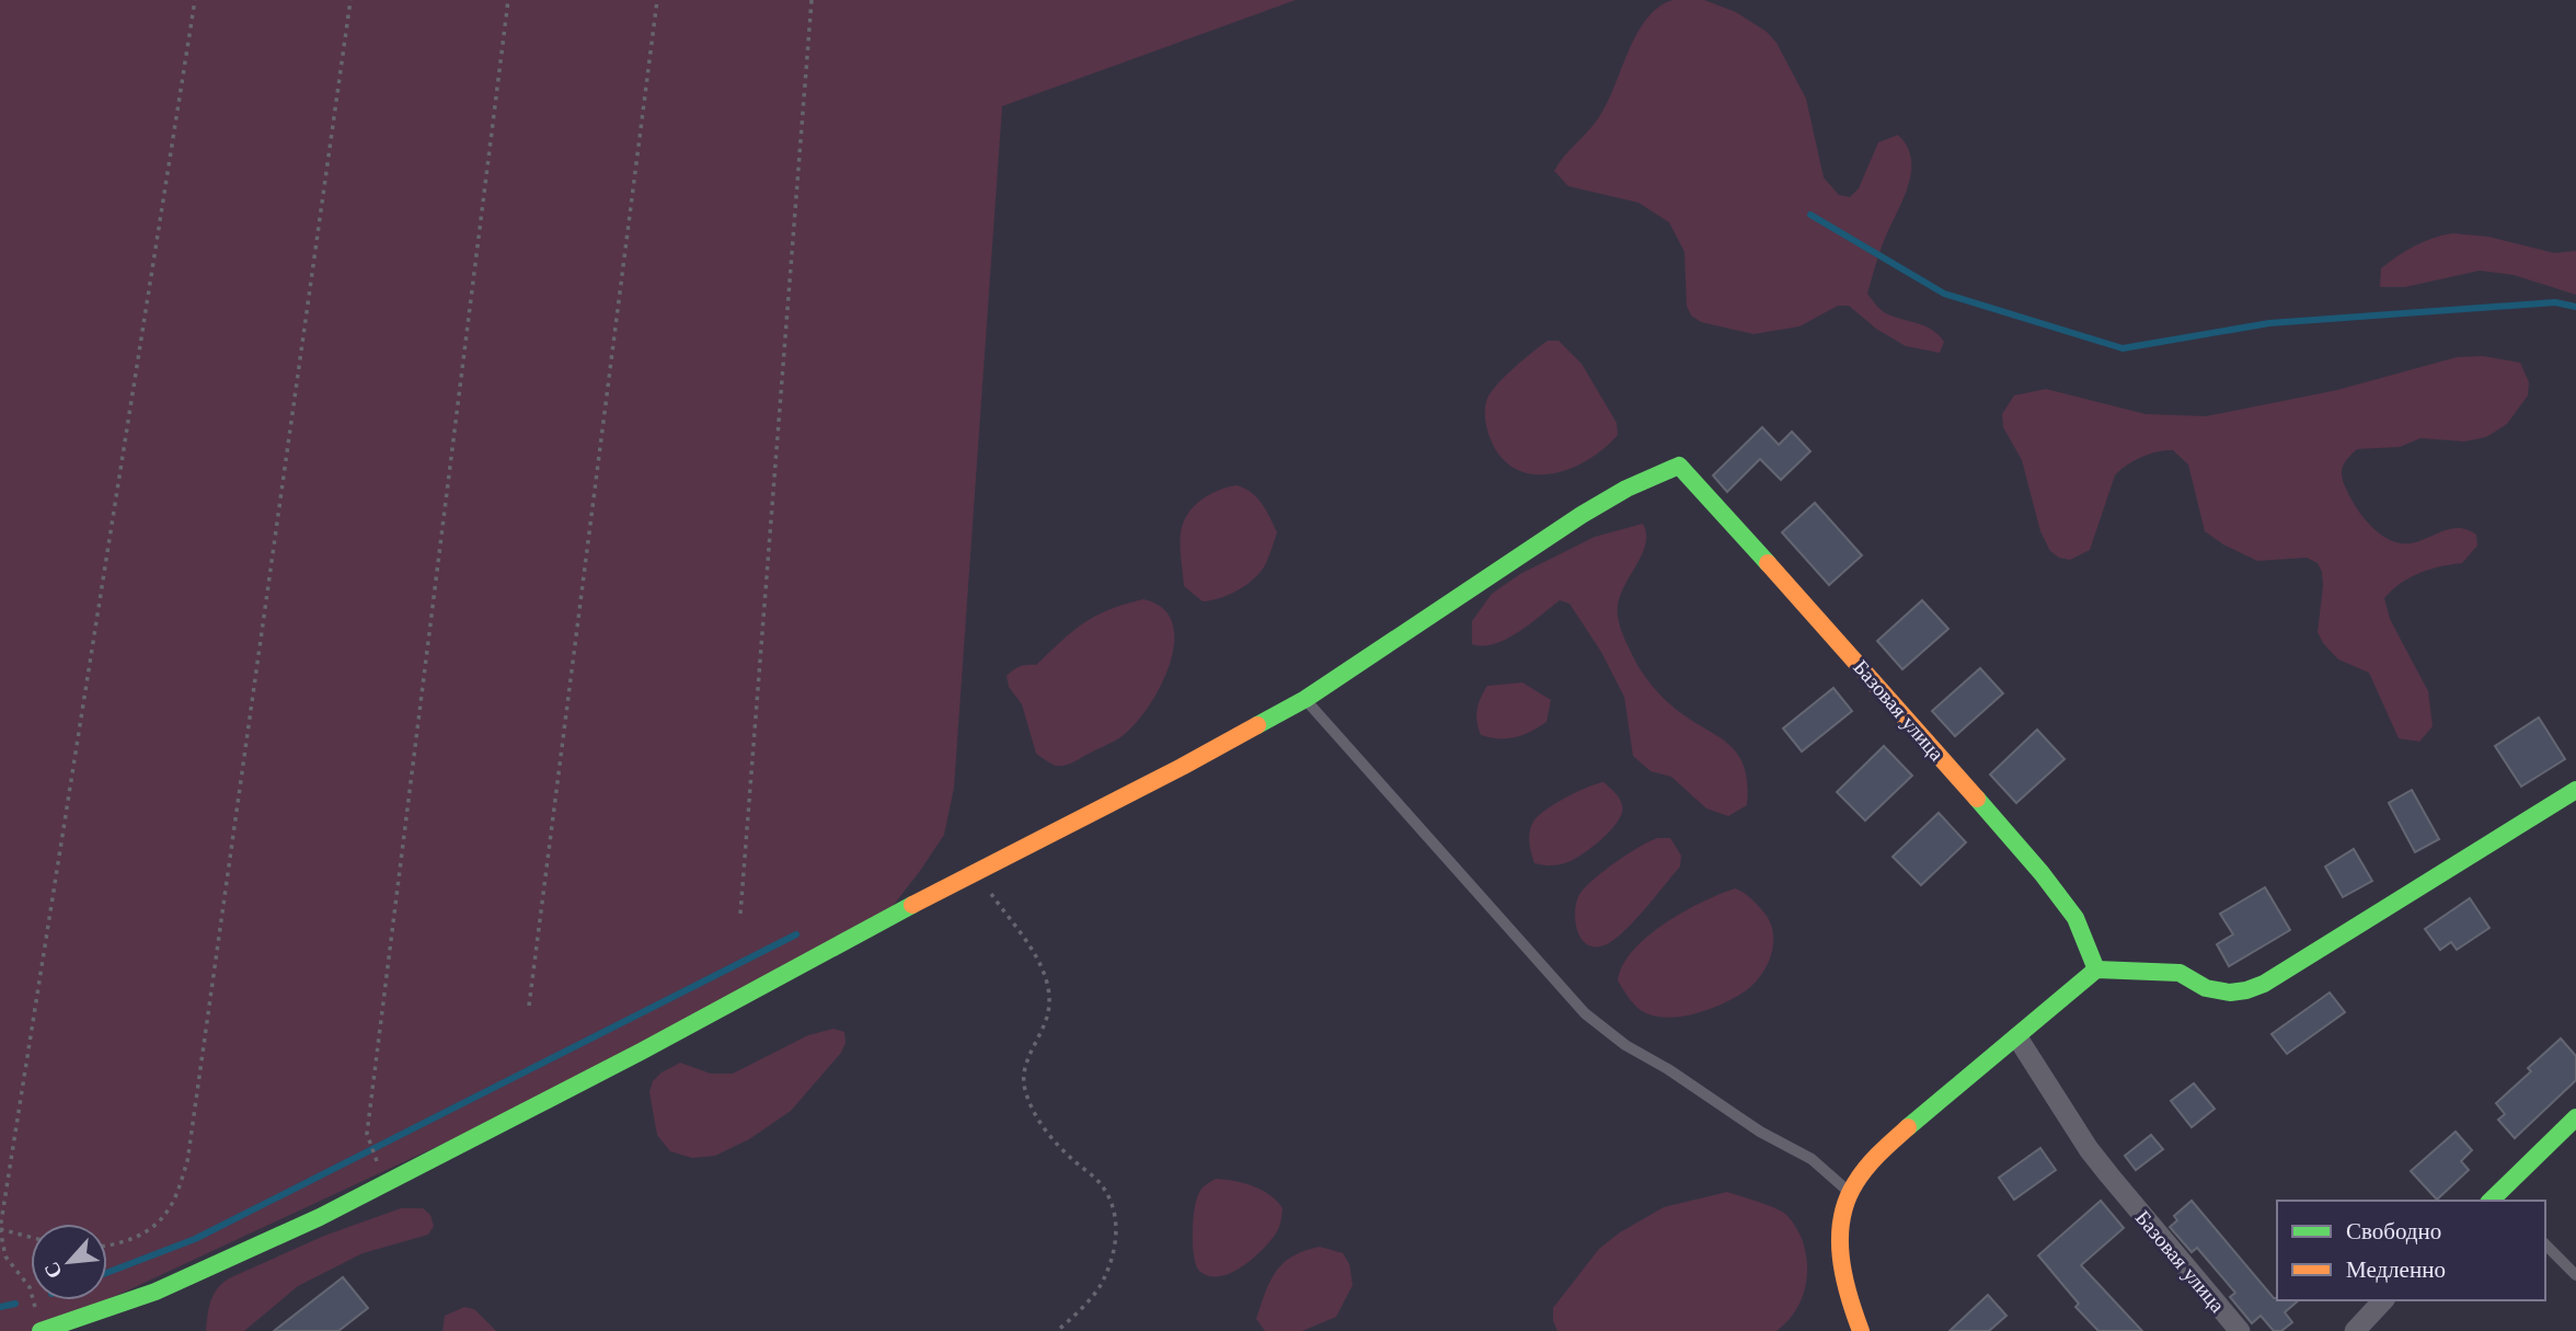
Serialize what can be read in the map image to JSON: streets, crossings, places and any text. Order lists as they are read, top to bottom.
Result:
{
  "streets": {
    "street": ["Базовая улица"]
  },
  "legend": ["Свободно", "Медленно"],
  "north": "bottom left"
}
